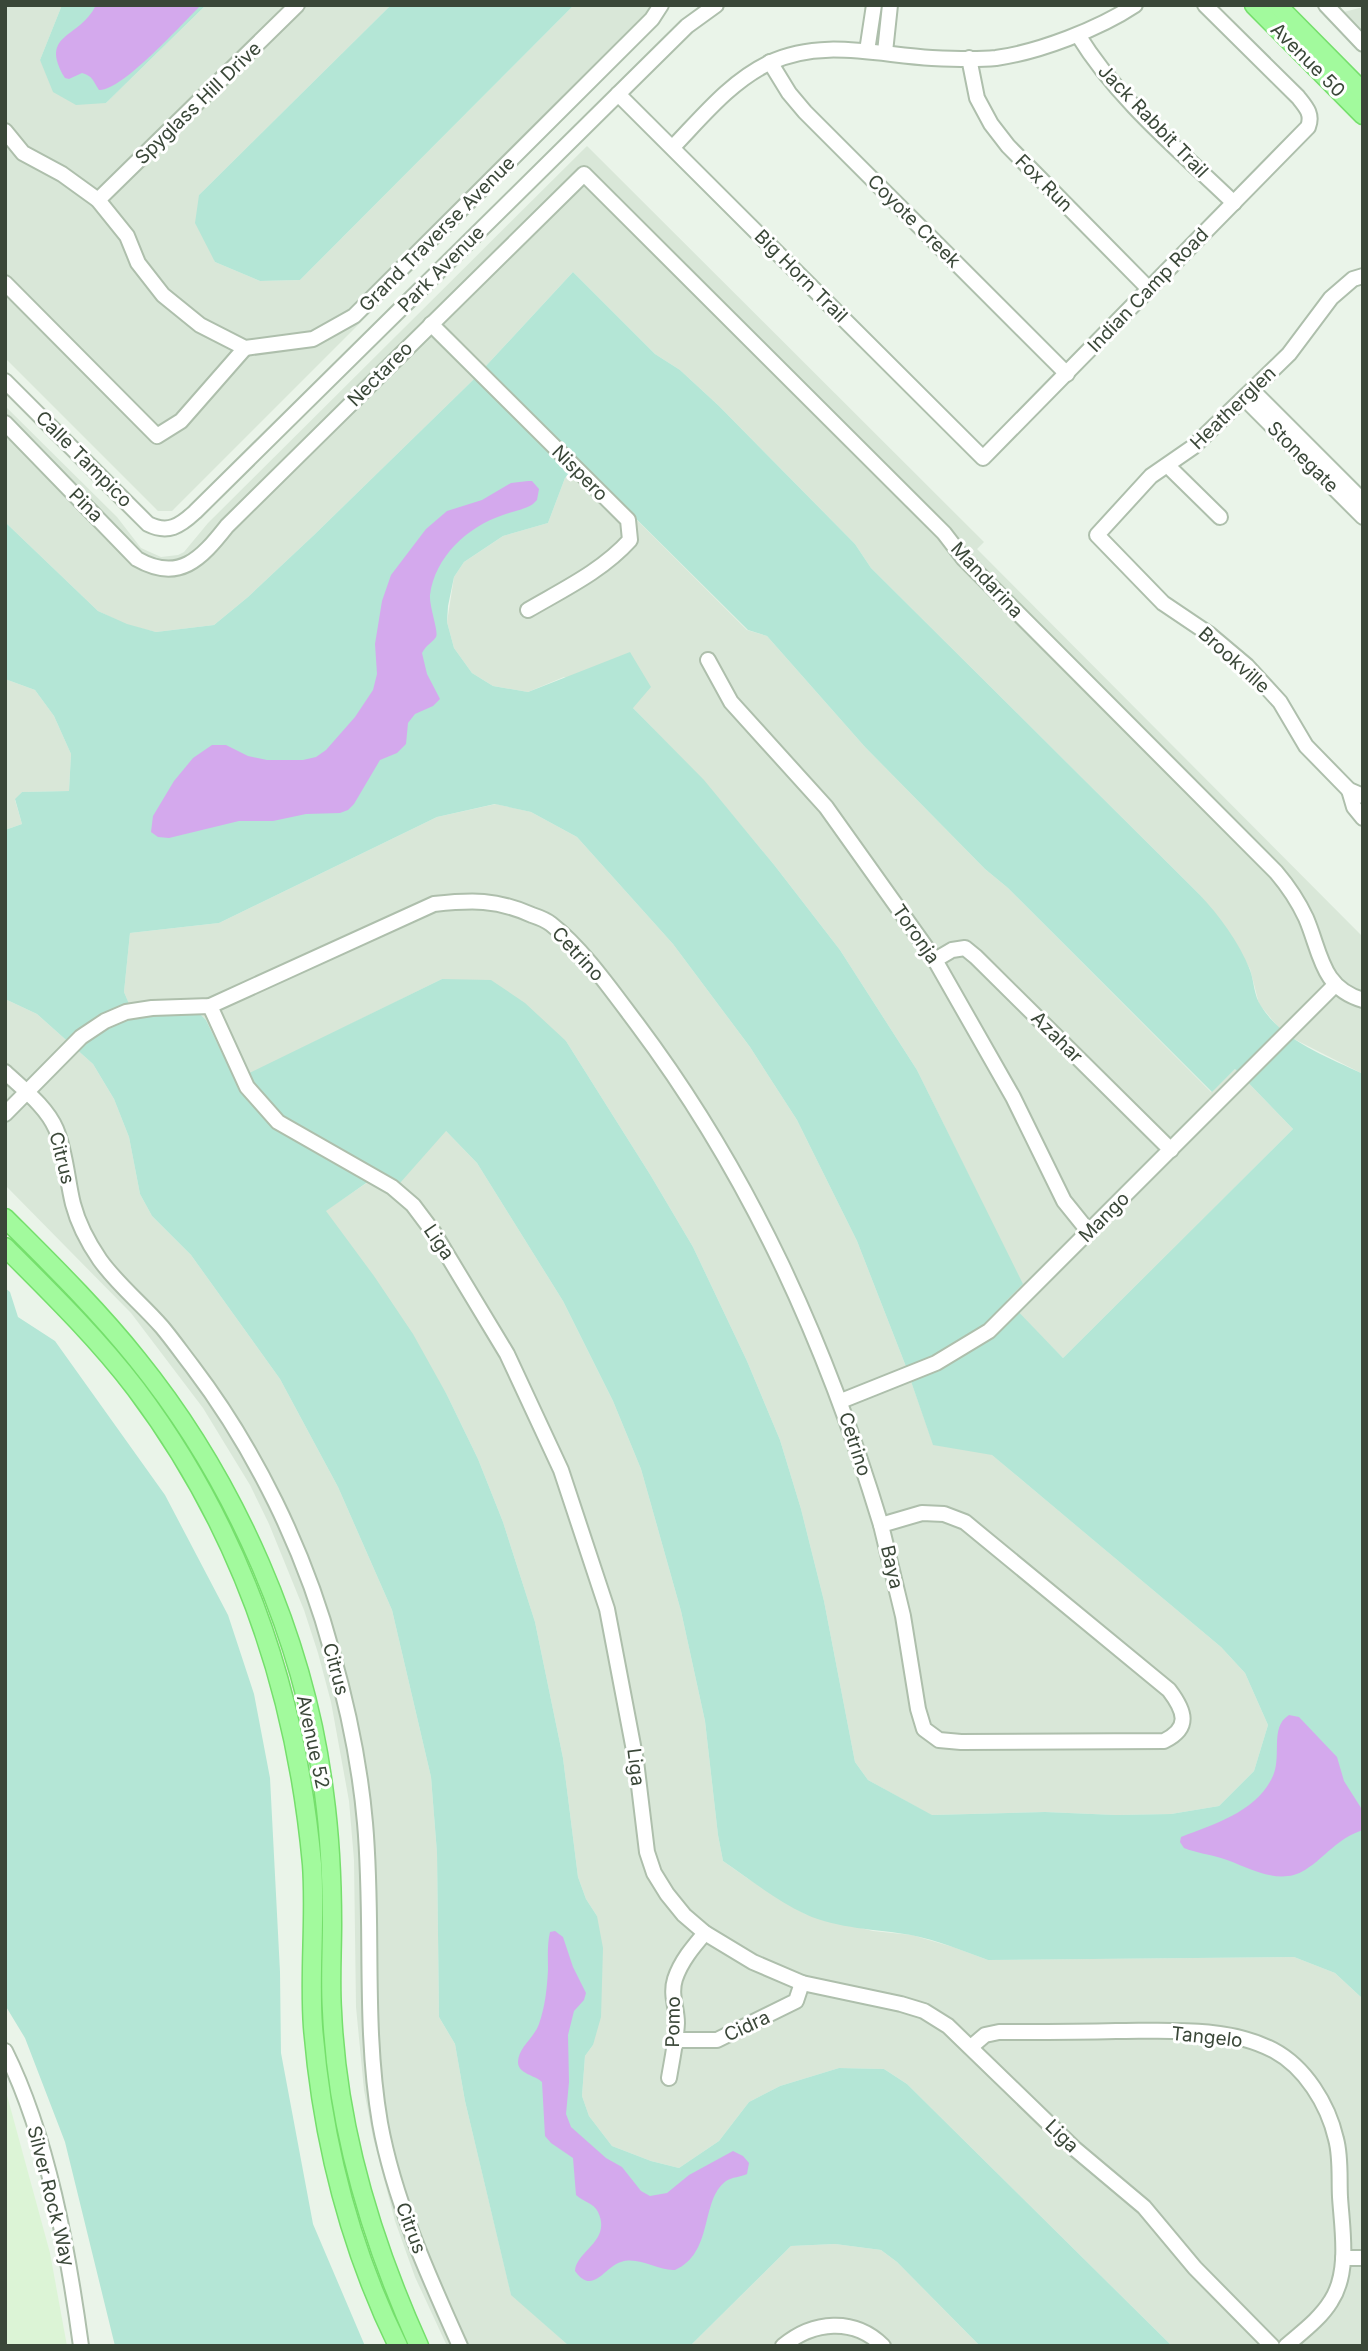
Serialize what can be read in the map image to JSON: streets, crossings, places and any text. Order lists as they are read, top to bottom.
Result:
{
  "streets": {
    "main road": ["Avenue 50", "Avenue 52"],
    "street": [
      "Spyglass Hill Drive",
      "Jack Rabbit Trail",
      "Fox Run",
      "Coyote Creek",
      "Grand Traverse Avenue",
      "Park Avenue",
      "Big Horn Trail",
      "Indian Camp Road",
      "Nectareo",
      "Heatherglen",
      "Stonegate",
      "Calle Tampico",
      "Nispero",
      "Pina",
      "Mandarina",
      "Brookville",
      "Toronja",
      "Cetrino",
      "Azahar",
      "Citrus",
      "Mango",
      "Liga",
      "Baya",
      "Pomo",
      "Cidra",
      "Tangelo",
      "Silver Rock Way"
    ]
  },
  "crossings": [
    ["Jack Rabbit Trail", "Indian Camp Road"],
    ["Fox Run", "Indian Camp Road"],
    ["Coyote Creek", "Indian Camp Road"],
    ["Park Avenue", "Big Horn Trail"],
    ["Park Avenue", "Calle Tampico"],
    ["Big Horn Trail", "Indian Camp Road"],
    ["Nectareo", "Nispero"],
    ["Nectareo", "Pina"],
    ["Nectareo", "Mandarina"],
    ["Heatherglen", "Stonegate"],
    ["Heatherglen", "Brookville"],
    ["Mandarina", "Mango"],
    ["Toronja", "Azahar"],
    ["Toronja", "Mango"],
    ["Cetrino", "Citrus"],
    ["Cetrino", "Mango"],
    ["Cetrino", "Liga"],
    ["Cetrino", "Baya"],
    ["Azahar", "Mango"],
    ["Liga", "Pomo"],
    ["Liga", "Cidra"],
    ["Liga", "Tangelo"],
    ["Pomo", "Cidra"]
  ]
}
